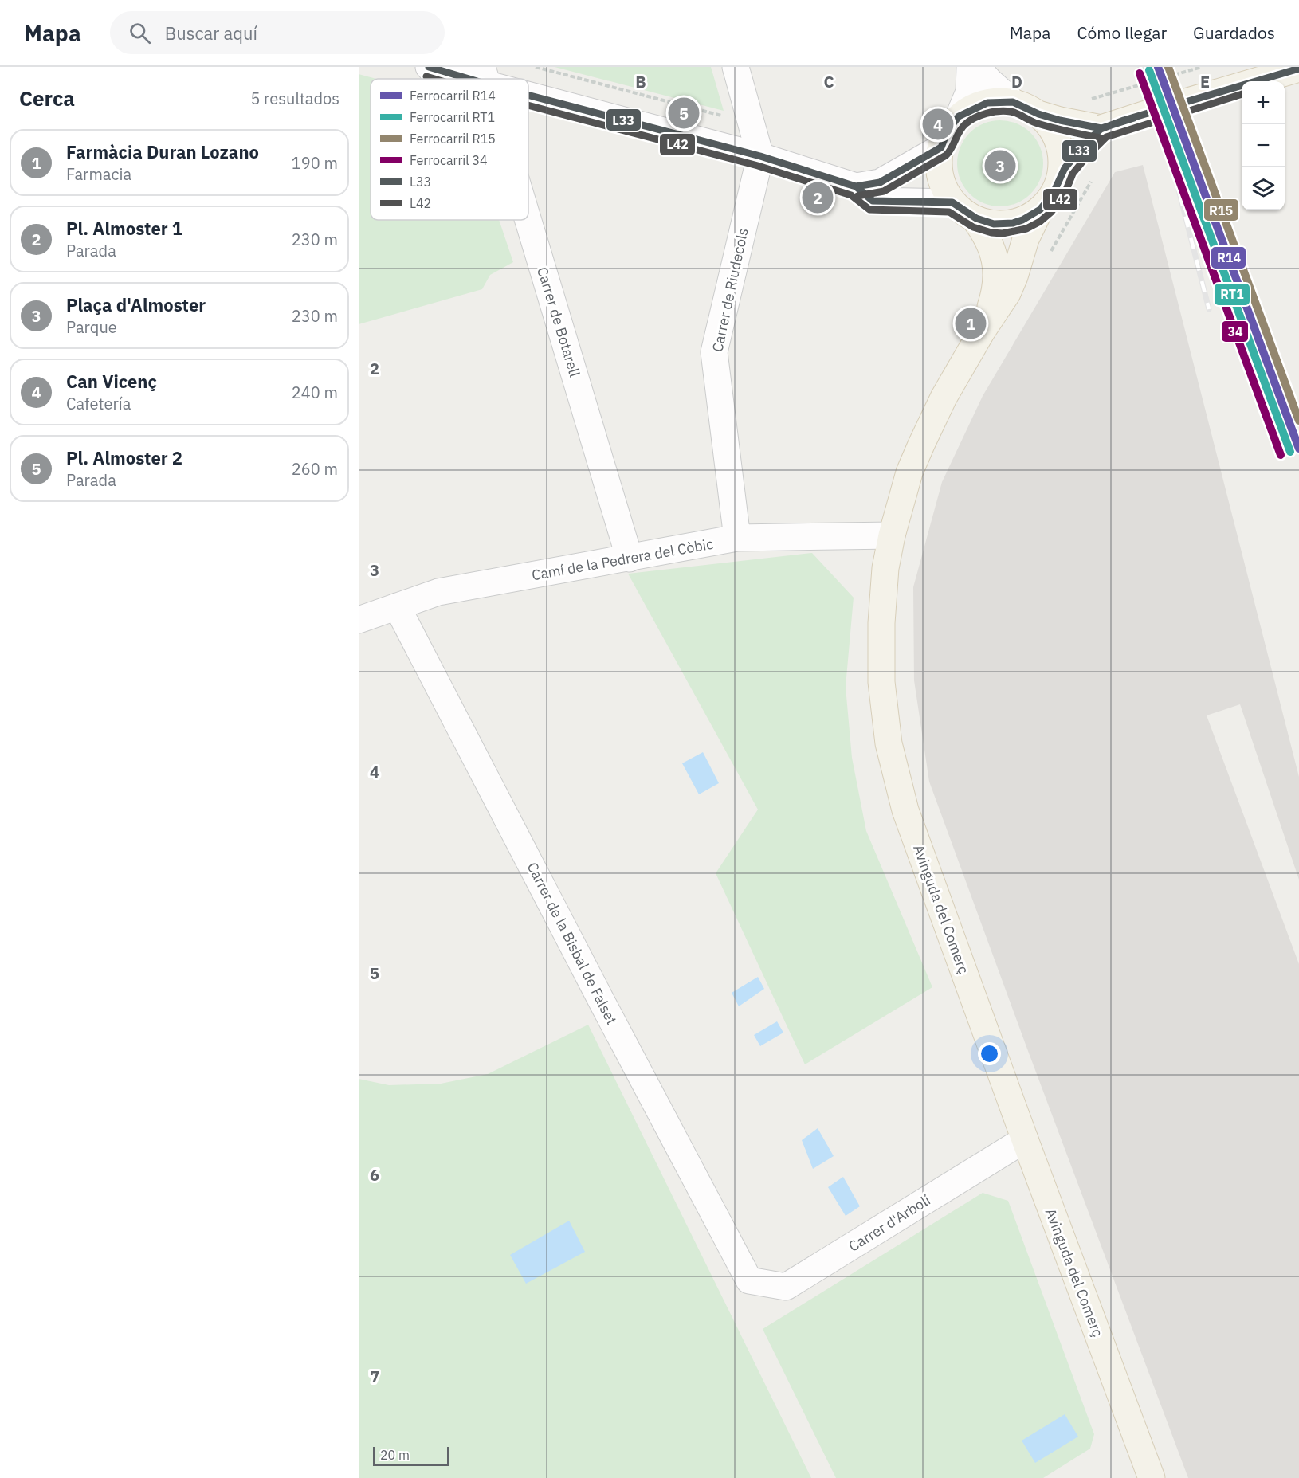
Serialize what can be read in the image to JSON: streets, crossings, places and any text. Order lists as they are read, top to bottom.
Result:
{
  "streets": {
    "main road": ["Avinguda del Comerç"],
    "street": [
      "Carrer de Riudecols",
      "Carrer de Botarell",
      "Camí de la Pedrera del Còbic",
      "Carrer de la Bisbal de Falset",
      "Carrer d'Arbolí"
    ]
  },
  "crossings": [
    ["Carrer de Riudecols", "Camí de la Pedrera del Còbic"],
    ["Carrer de Botarell", "Camí de la Pedrera del Còbic"],
    ["Camí de la Pedrera del Còbic", "Avinguda del Comerç"],
    ["Camí de la Pedrera del Còbic", "Carrer de la Bisbal de Falset"],
    ["Avinguda del Comerç", "Carrer d'Arbolí"],
    ["Carrer de la Bisbal de Falset", "Carrer d'Arbolí"]
  ],
  "lines": [
    "rail line R14",
    "rail line R15",
    "transit line L33",
    "rail line RT1",
    "rail line 34",
    "transit line L42"
  ],
  "legend": [
    "Ferrocarril R14",
    "Ferrocarril RT1",
    "Ferrocarril R15",
    "Ferrocarril 34",
    "L33",
    "L42"
  ],
  "scale_bar": "20 m",
  "page": {
    "header": "Mapa",
    "search": "Buscar aquí",
    "nav": ["Mapa", "Cómo llegar", "Guardados"],
    "heading": ["Cerca", "5 resultados"],
    "map_buttons": ["+", "−"],
    "pins": [
      "5",
      "4",
      "3",
      "2",
      "1"
    ],
    "list": [
      {
        "mark": "1",
        "name": "Farmàcia Duran Lozano",
        "note": "Farmacia",
        "value": "190 m"
      },
      {
        "mark": "2",
        "name": "Pl. Almoster 1",
        "note": "Parada",
        "value": "230 m"
      },
      {
        "mark": "3",
        "name": "Plaça d'Almoster",
        "note": "Parque",
        "value": "230 m"
      },
      {
        "mark": "4",
        "name": "Can Vicenç",
        "note": "Cafetería",
        "value": "240 m"
      },
      {
        "mark": "5",
        "name": "Pl. Almoster 2",
        "note": "Parada",
        "value": "260 m"
      }
    ],
    "scale": "20 m"
  },
  "grid": {
    "columns": [
      "B",
      "C",
      "D",
      "E"
    ],
    "rows": [
      "2",
      "3",
      "4",
      "5",
      "6",
      "7"
    ]
  }
}
